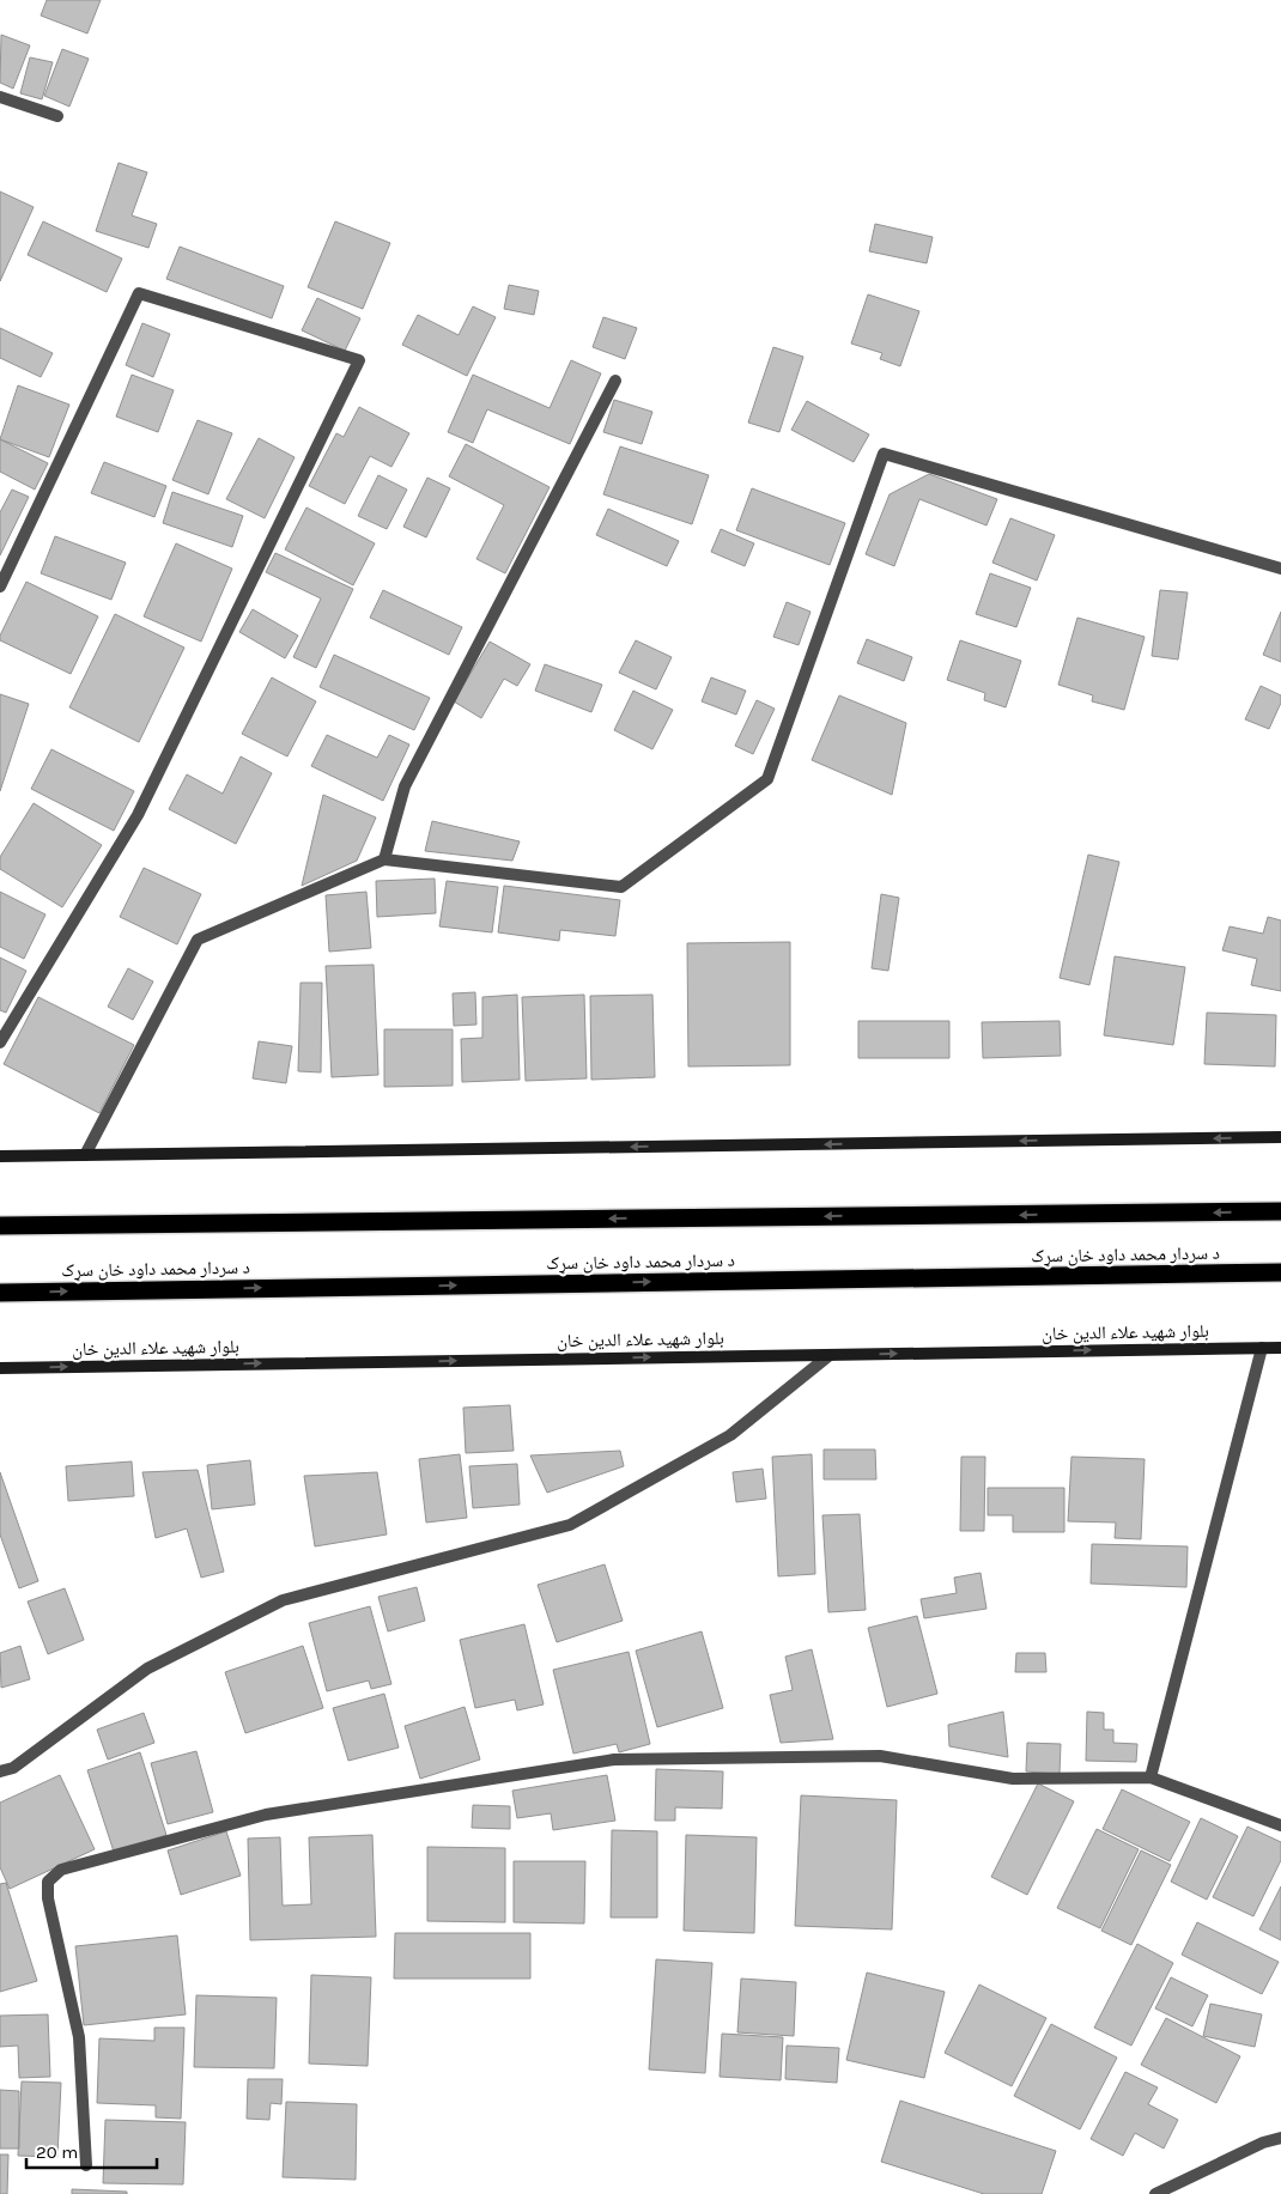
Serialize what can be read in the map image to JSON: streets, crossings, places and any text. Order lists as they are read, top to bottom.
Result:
{
  "streets": {
    "highway": ["د سردار محمد داود خان سړک"],
    "street": ["بلوار شهید علاء الدین خان"]
  },
  "one_way": ["بلوار شهید علاء الدین خان"],
  "scale_bar": "20 m"
}
